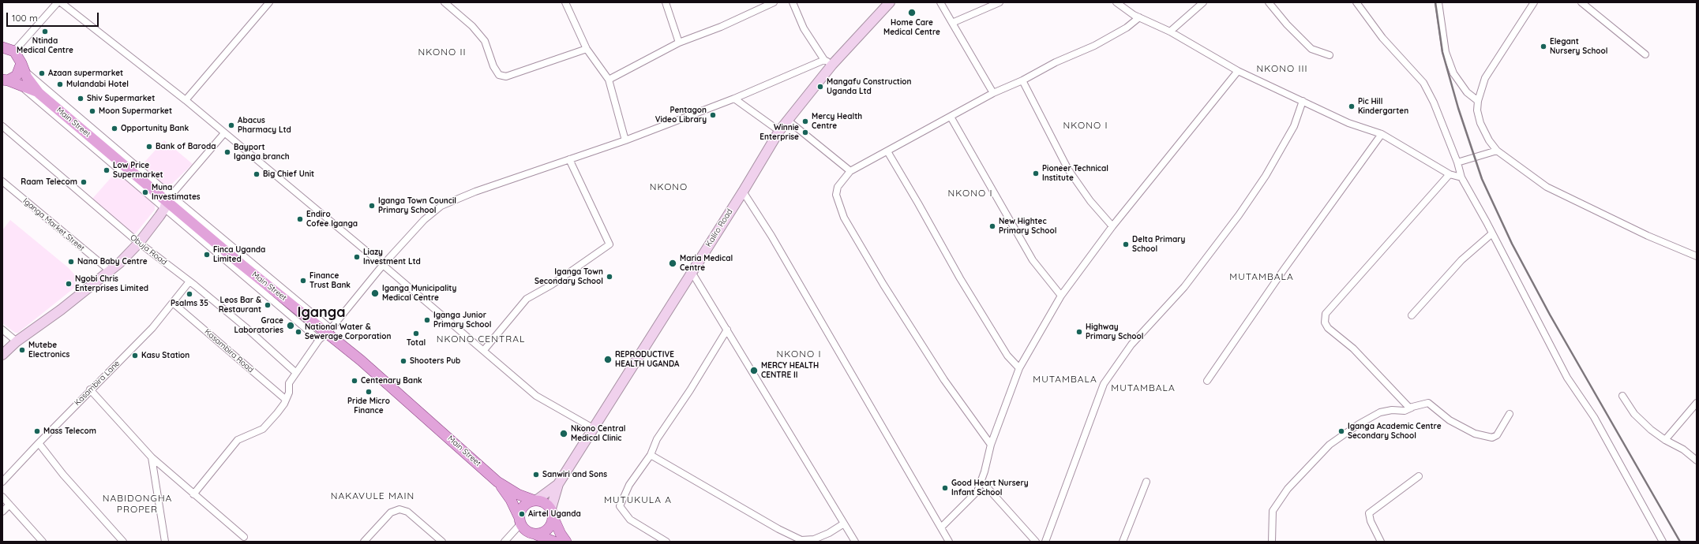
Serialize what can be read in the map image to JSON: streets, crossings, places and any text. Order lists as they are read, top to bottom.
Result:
{
  "streets": {
    "main road": ["Main Street", "Kaliro Road"],
    "street": [
      "Iganga Market Street",
      "Obuja Road",
      "Kasambira Road",
      "Kasambira Lane"
    ]
  },
  "crossings": [
    ["Obuja Road", "Kasambira Lane"],
    ["Kasambira Road", "Kasambira Lane"]
  ],
  "districts": [
    "NKONO II",
    "NKONO III",
    "NKONO I",
    "NKONO",
    "NKONO I",
    "MUTAMBALA",
    "Iganga",
    "NKONO CENTRAL",
    "NKONO I",
    "MUTAMBALA",
    "MUTAMBALA",
    "NAKAVULE MAIN",
    "NABIDONGHA PROPER",
    "MUTUKULA A"
  ],
  "places": [
    "Home Care Medical Centre",
    "Ntinda Medical Centre",
    "Elegant Nursery School",
    "Azaan supermarket",
    "Mulandabi Hotel",
    "Mangafu Construction Uganda Ltd",
    "Shiv Supermarket",
    "Pic Hill Kindergarten",
    "Moon Supermarket",
    "Pentagon Video Library",
    "Mercy Health Centre",
    "Abacus Pharmacy Ltd",
    "Opportunity Bank",
    "Winnie Enterprise",
    "Bank of Baroda",
    "Bayport Iganga branch",
    "Low Price Supermarket",
    "Pioneer Technical Institute",
    "Big Chief Unit",
    "Raam Telecom",
    "Muna Investimates",
    "Iganga Town Council Primary School",
    "Endiro Cofee Iganga",
    "New Hightec Primary School",
    "Delta Primary School",
    "Finca Uganda Limited",
    "Liazy Investment Ltd",
    "Nana Baby Centre",
    "Maria Medical Centre",
    "Iganga Town Secondary School",
    "Finance Trust Bank",
    "Ngobi Chris Enterprises Limited",
    "Iganga Municipality Medical Centre",
    "Psalms 35",
    "Leos Bar & Restaurant",
    "Iganga Junior Primary School",
    "Grace Laboratories",
    "National Water & Sewerage Corporation",
    "Highway Primary School",
    "Total",
    "Mutebe Electronics",
    "Kasu Station",
    "REPRODUCTIVE HEALTH UGANDA",
    "Shooters Pub",
    "MERCY HEALTH CENTRE II",
    "Centenary Bank",
    "Pride Micro Finance",
    "Mass Telecom",
    "Iganga Academic Centre Secondary School",
    "Nkono Central Medical Clinic",
    "Sanwiri and Sons",
    "Good Heart Nursery Infant School",
    "Airtel Uganda"
  ],
  "scale_bar": "100 m"
}
